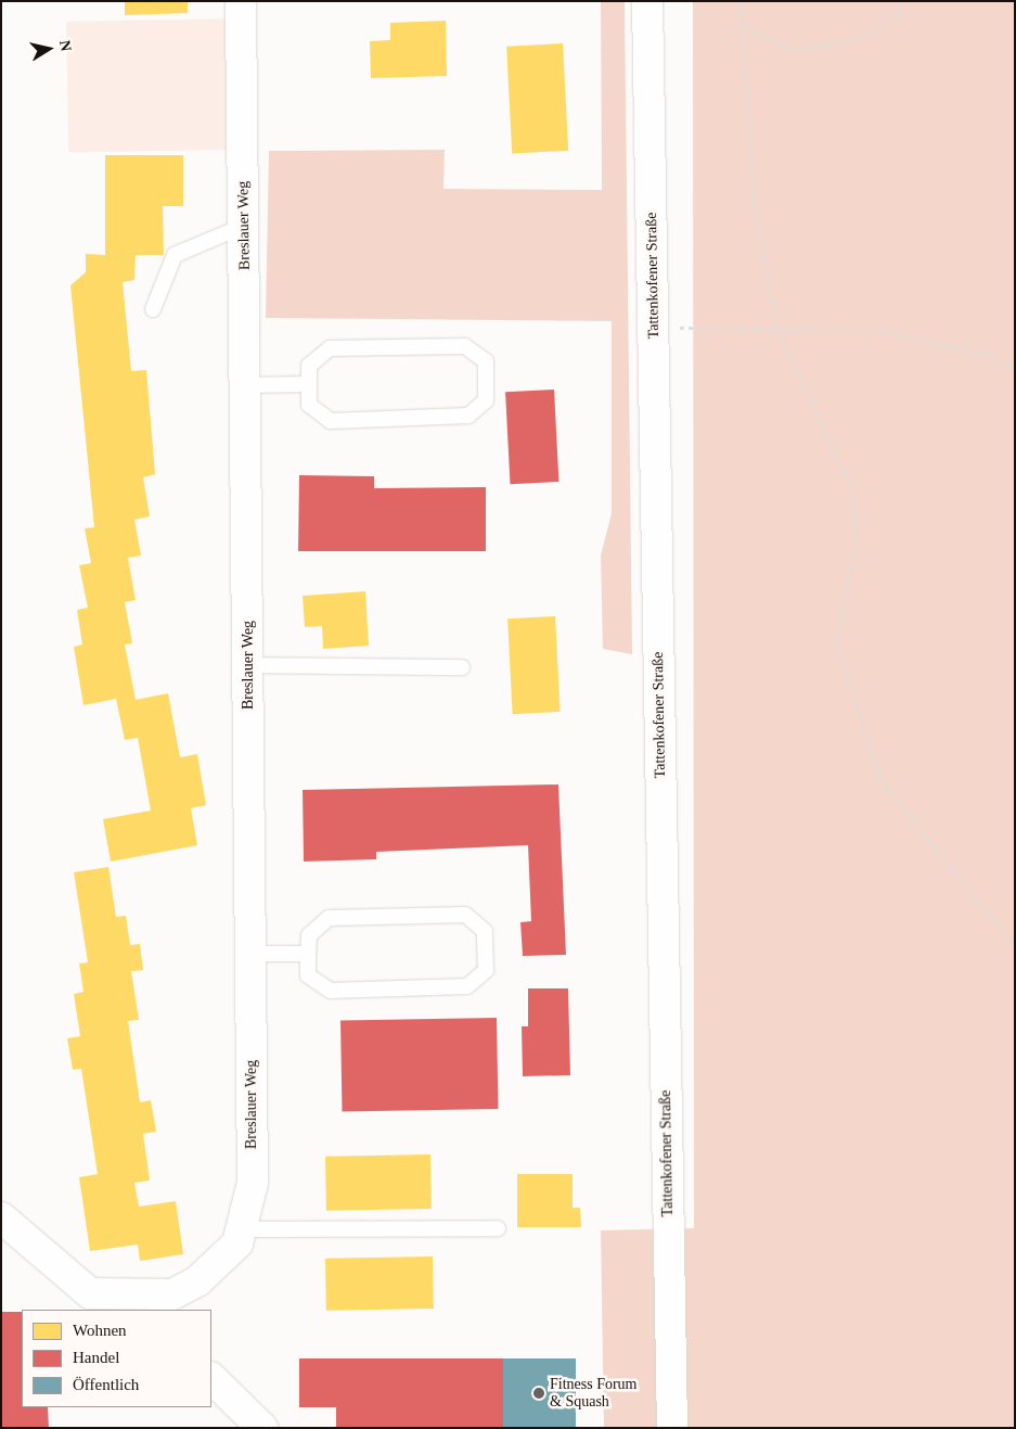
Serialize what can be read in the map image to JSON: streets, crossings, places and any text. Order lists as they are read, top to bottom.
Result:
{
  "streets": {
    "street": ["Breslauer Weg", "Tattenkofener Straße"]
  },
  "places": ["Fitness Forum & Squash"],
  "legend": ["Wohnen", "Handel", "Öffentlich"],
  "north": "right"
}
